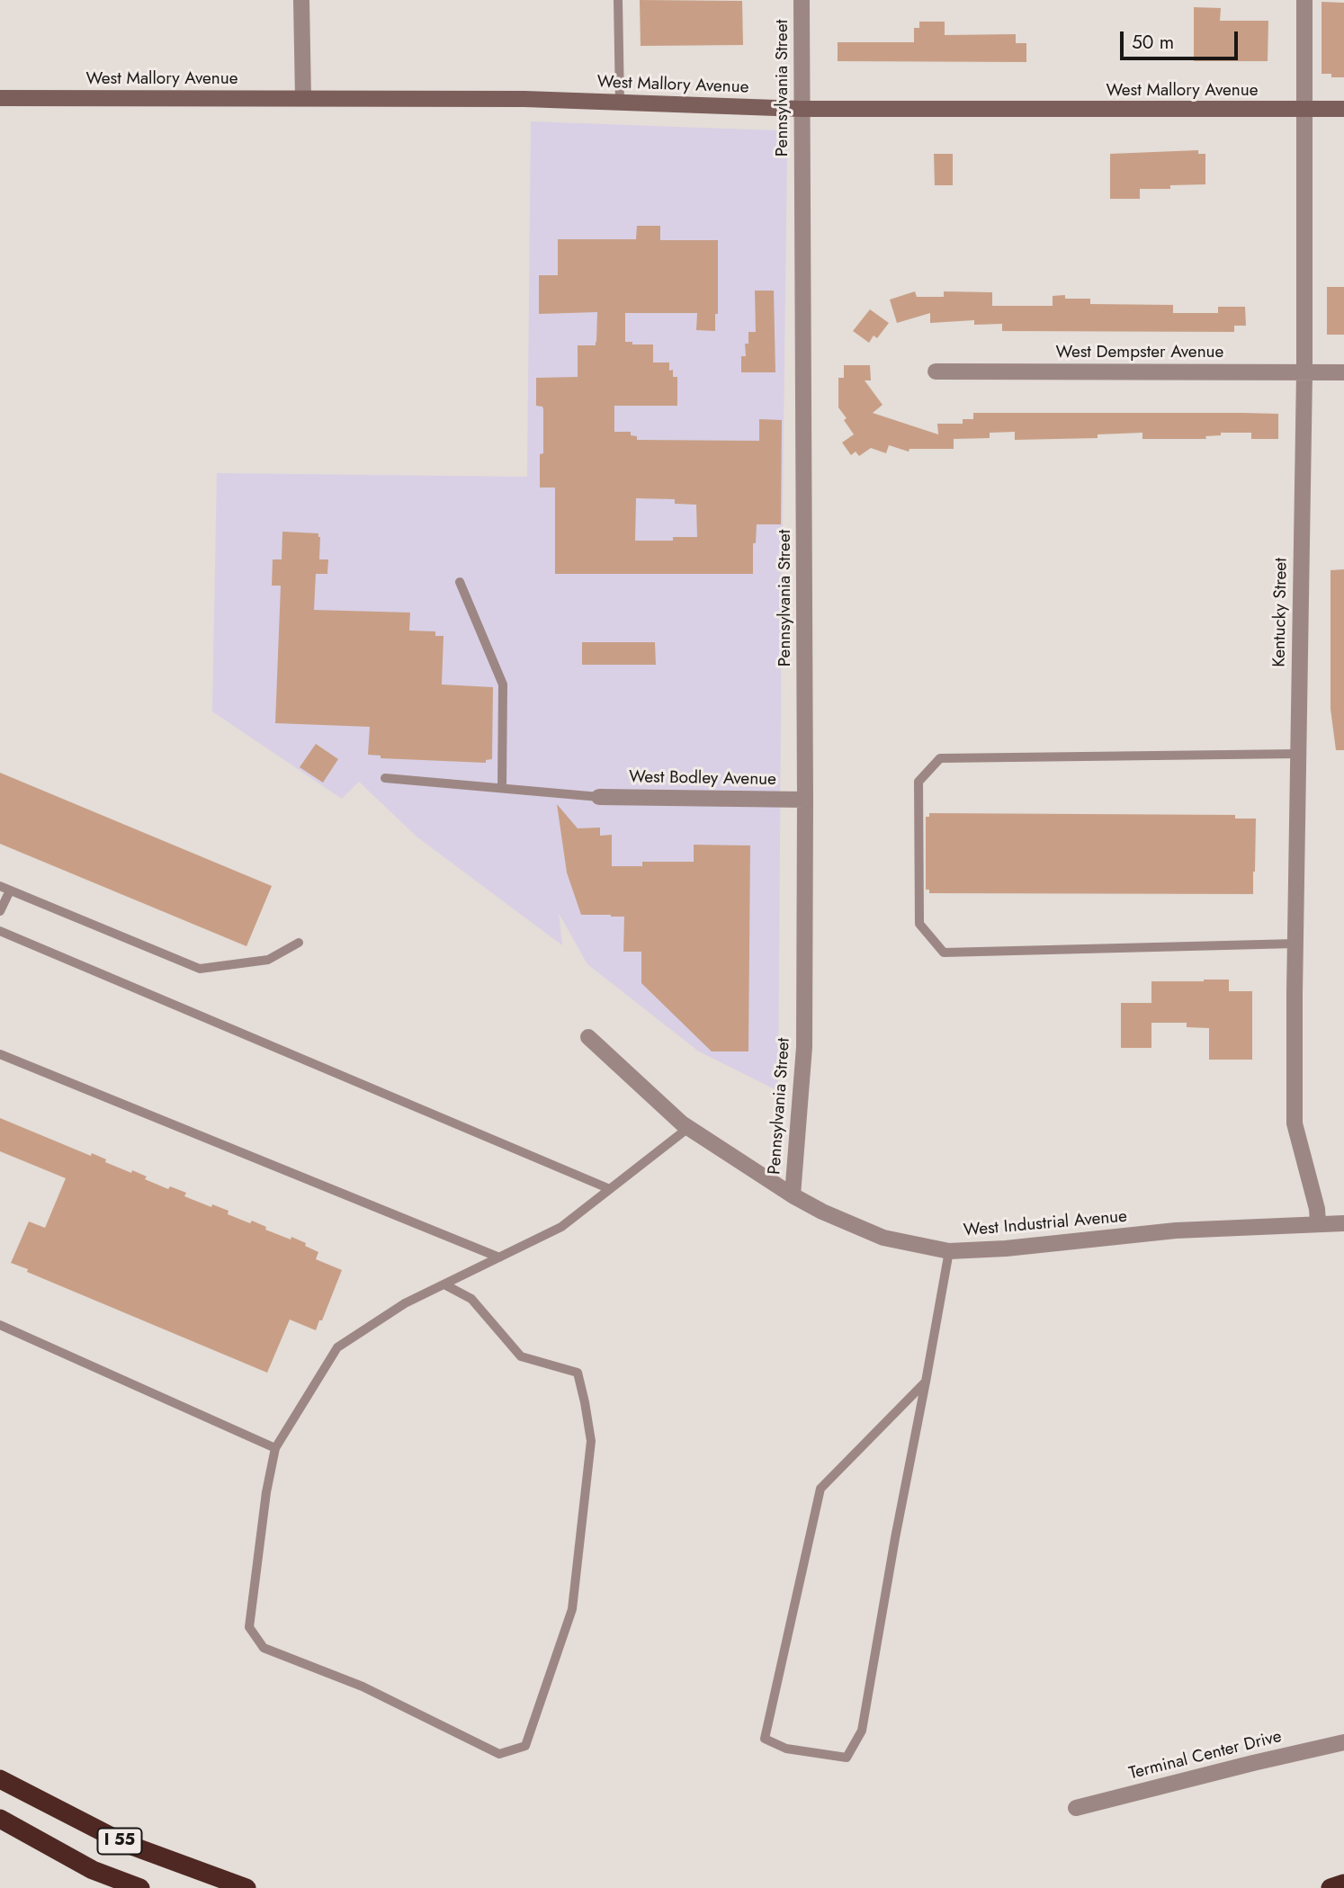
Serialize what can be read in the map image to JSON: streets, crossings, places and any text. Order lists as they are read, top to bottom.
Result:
{
  "streets": {
    "highway": ["I 55"],
    "main road": ["West Mallory Avenue"],
    "street": [
      "Pennsylvania Street",
      "West Dempster Avenue",
      "Kentucky Street",
      "West Bodley Avenue",
      "West Industrial Avenue",
      "Terminal Center Drive"
    ]
  },
  "crossings": [
    ["West Mallory Avenue", "Pennsylvania Street"],
    ["West Mallory Avenue", "Kentucky Street"],
    ["Pennsylvania Street", "West Bodley Avenue"],
    ["Pennsylvania Street", "West Industrial Avenue"],
    ["West Dempster Avenue", "Kentucky Street"],
    ["Kentucky Street", "West Industrial Avenue"]
  ],
  "scale_bar": "50 m"
}
